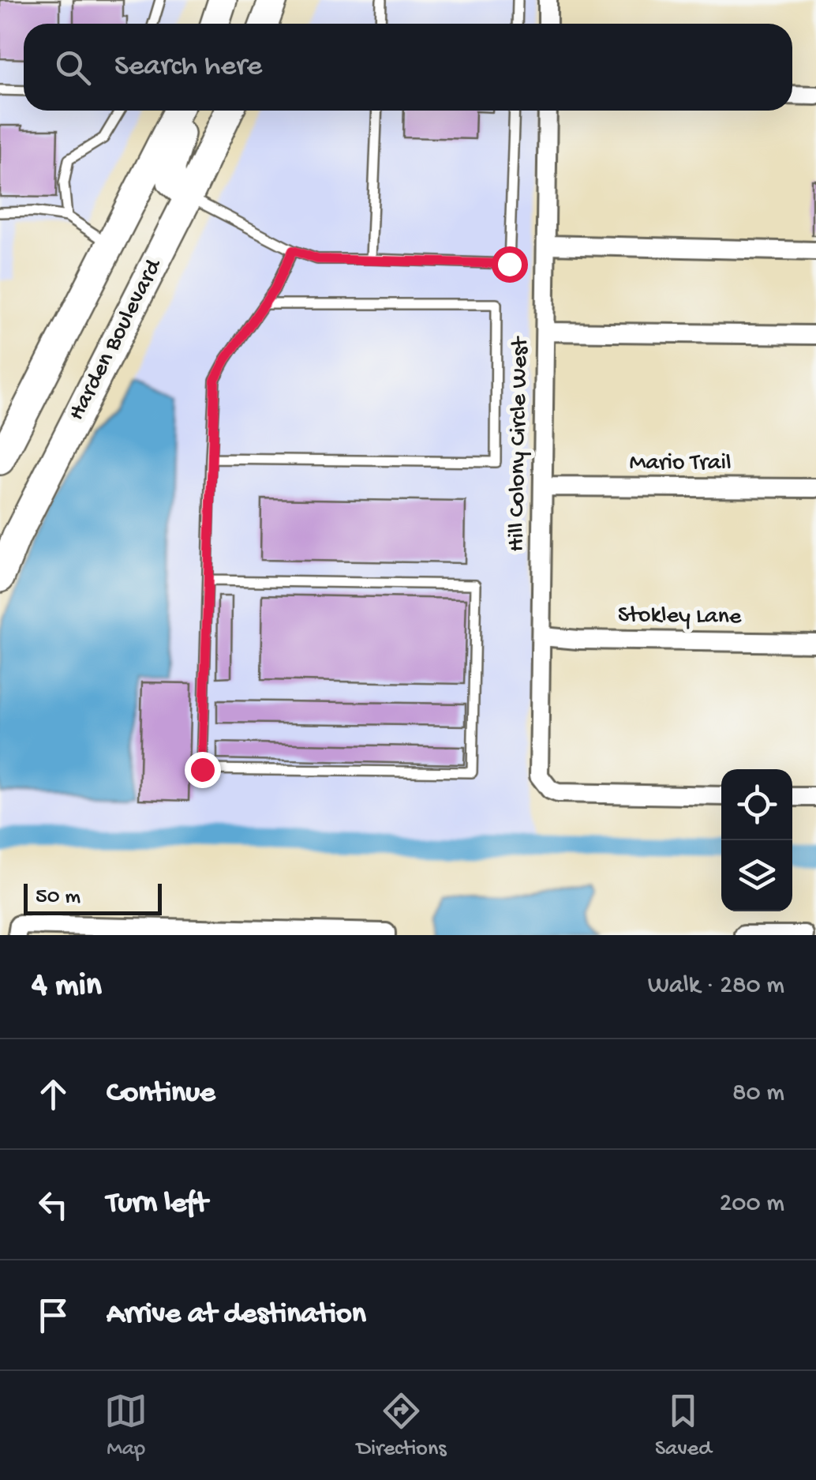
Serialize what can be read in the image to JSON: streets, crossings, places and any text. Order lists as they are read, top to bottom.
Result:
{
  "streets": {
    "main road": ["Harden Boulevard"],
    "street": ["Hill Colony Circle West", "Mario Trail", "Stokley Lane"]
  },
  "crossings": [
    ["Hill Colony Circle West", "Mario Trail"],
    ["Hill Colony Circle West", "Stokley Lane"]
  ],
  "scale_bar": "50 m",
  "page": {
    "search": "Search here",
    "scale": "50 m",
    "heading": ["4 min", "Walk · 280 m"],
    "list": [
      ["Continue", "80 m"],
      ["Turn left", "200 m"],
      "Arrive at destination"
    ],
    "nav": ["Map", "Directions", "Saved"]
  }
}
